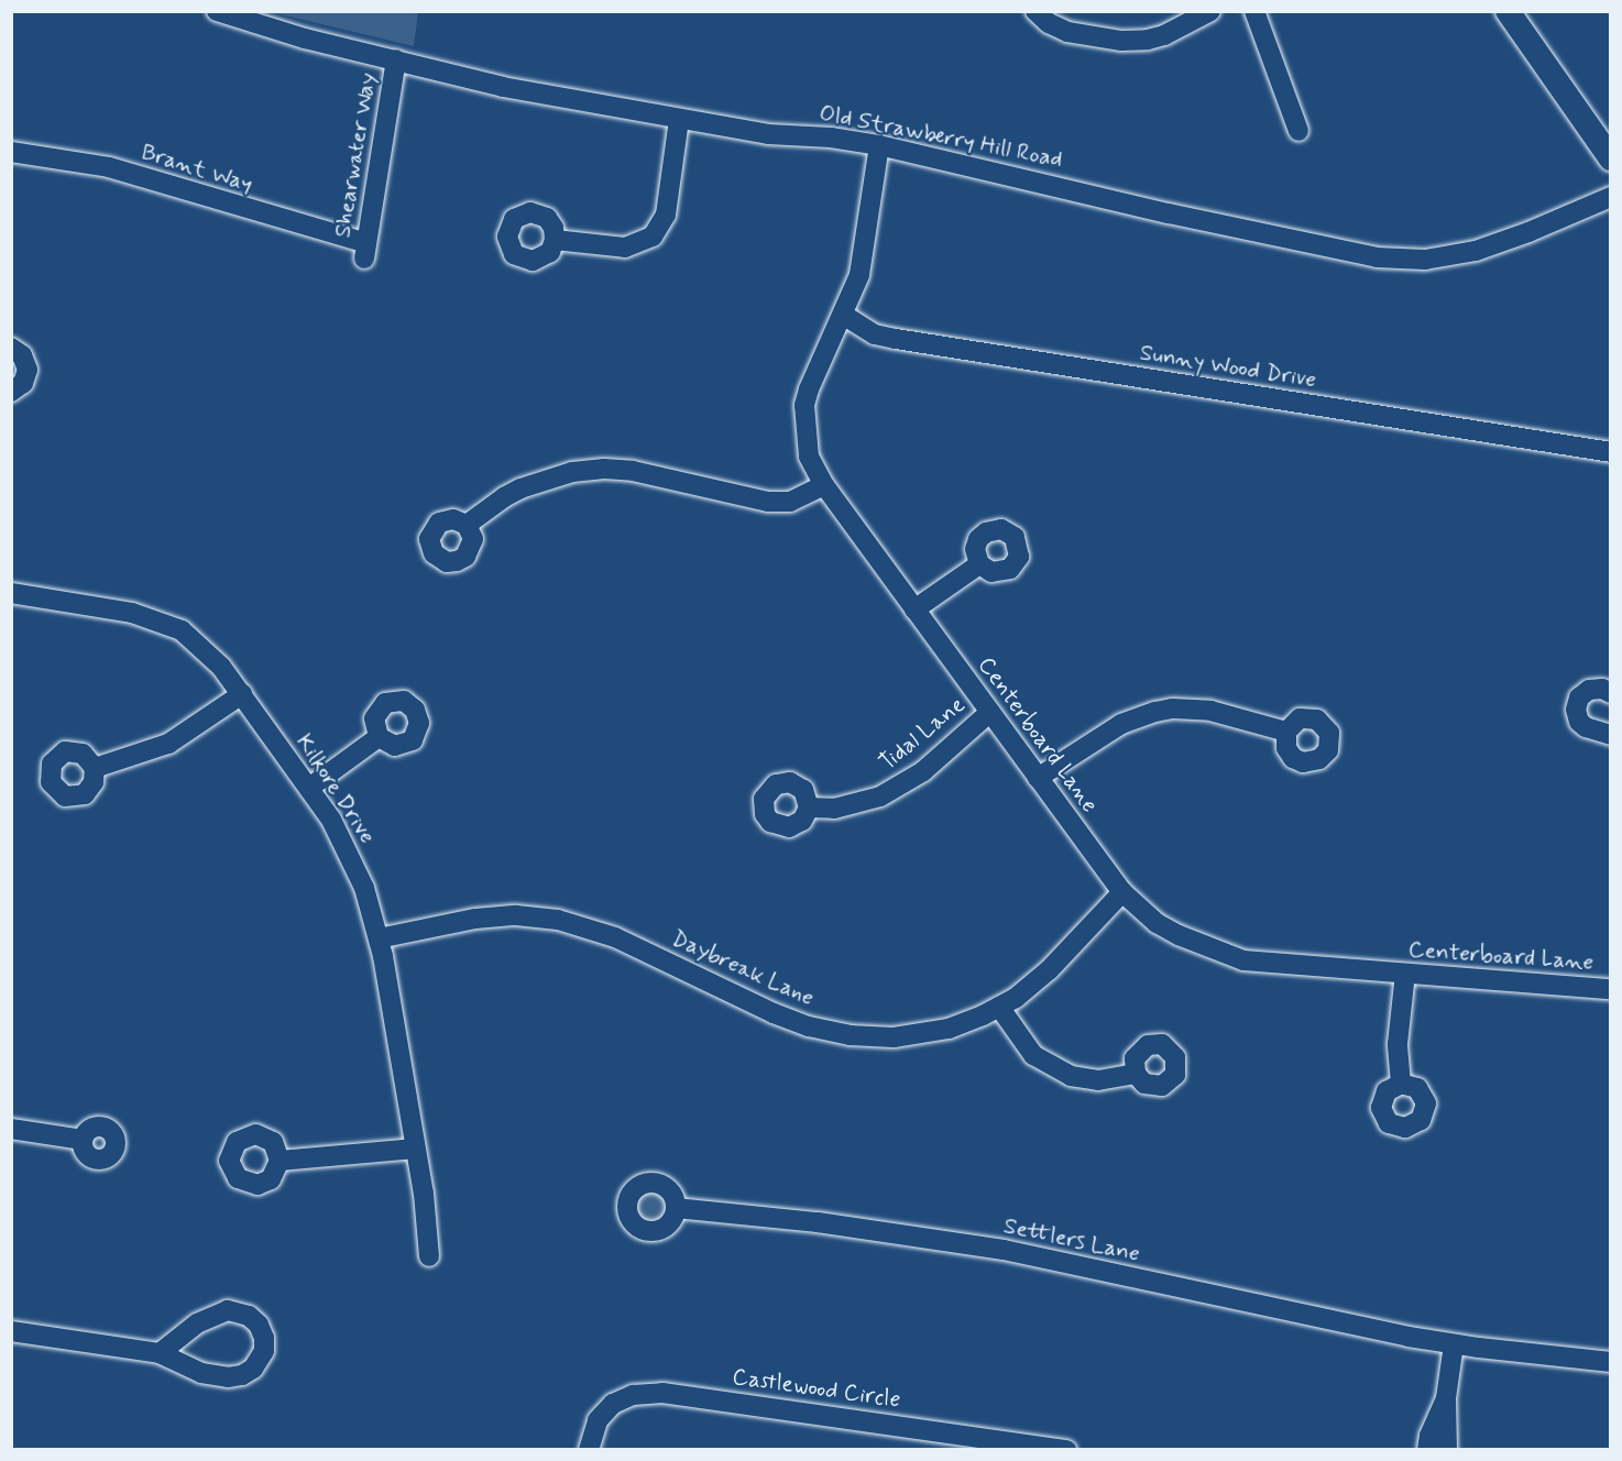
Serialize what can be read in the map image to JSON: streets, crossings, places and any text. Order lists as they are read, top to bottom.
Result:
{
  "streets": {
    "street": [
      "Old Strawberry Hill Road",
      "Shearwater Way",
      "Brant Way",
      "Sunny Wood Drive",
      "Tidal Lane",
      "Centerboard Lane",
      "Kilkore Drive",
      "Daybreak Lane",
      "Settlers Lane",
      "Castlewood Circle"
    ]
  },
  "crossings": [
    ["Old Strawberry Hill Road", "Shearwater Way"],
    ["Old Strawberry Hill Road", "Centerboard Lane"],
    ["Shearwater Way", "Brant Way"],
    ["Sunny Wood Drive", "Centerboard Lane"],
    ["Tidal Lane", "Centerboard Lane"],
    ["Centerboard Lane", "Daybreak Lane"],
    ["Kilkore Drive", "Daybreak Lane"]
  ]
}
